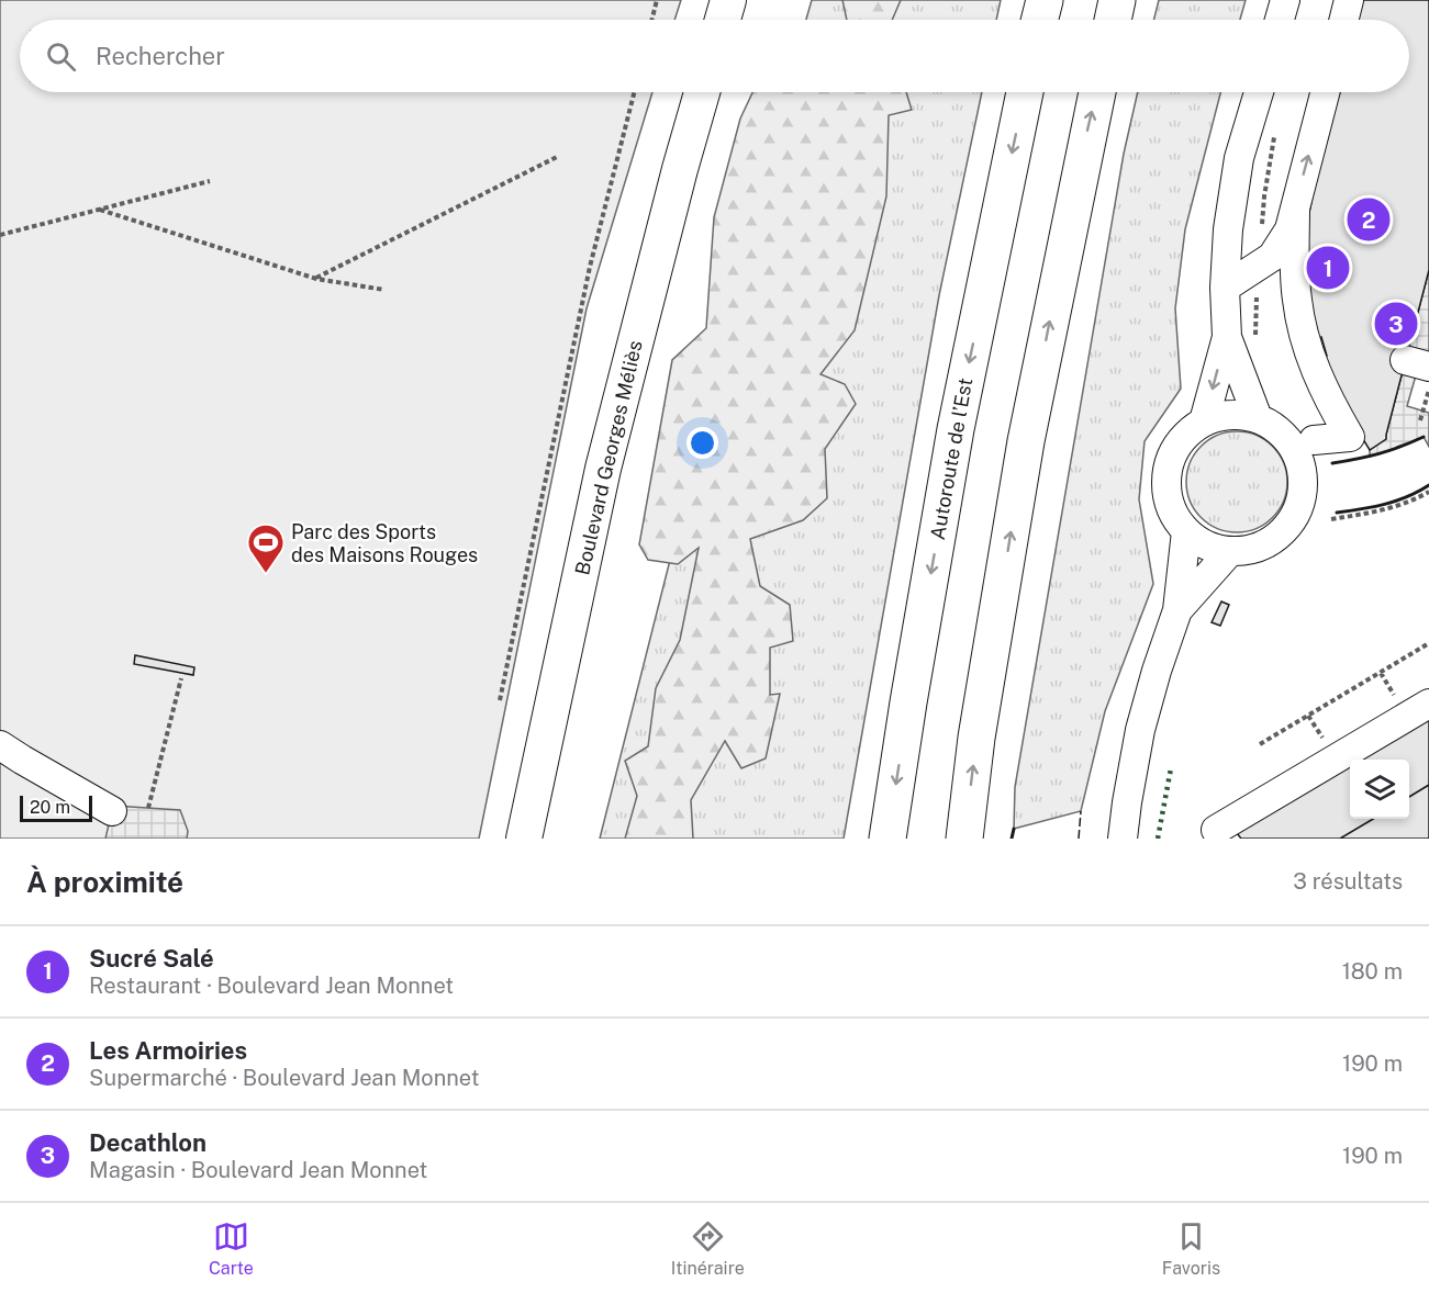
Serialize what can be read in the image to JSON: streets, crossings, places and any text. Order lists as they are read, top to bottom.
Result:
{
  "streets": {
    "highway": ["Autoroute de l’Est"],
    "main road": ["Boulevard Georges Méliès"]
  },
  "places": {
    "sports": ["Parc des Sports des Maisons Rouges"]
  },
  "scale_bar": "20 m",
  "page": {
    "search": "Rechercher",
    "pins": ["2", "1", "3"],
    "scale": "20 m",
    "heading": ["À proximité", "3 résultats"],
    "list": [
      {
        "mark": "1",
        "name": "Sucré Salé",
        "note": "Restaurant · Boulevard Jean Monnet",
        "value": "180 m"
      },
      {
        "mark": "2",
        "name": "Les Armoiries",
        "note": "Supermarché · Boulevard Jean Monnet",
        "value": "190 m"
      },
      {
        "mark": "3",
        "name": "Decathlon",
        "note": "Magasin · Boulevard Jean Monnet",
        "value": "190 m"
      }
    ],
    "nav": ["Carte", "Itinéraire", "Favoris"]
  }
}
